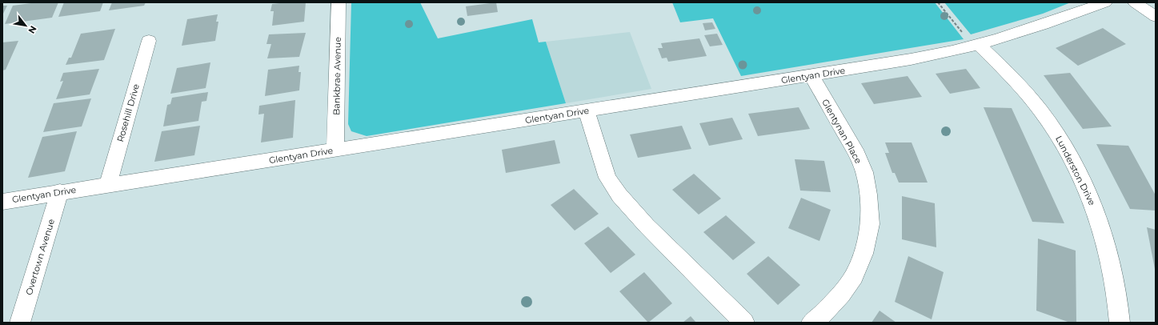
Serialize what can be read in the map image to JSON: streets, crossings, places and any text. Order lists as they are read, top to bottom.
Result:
{
  "streets": {
    "street": [
      "Glentyan Drive",
      "Bankbrae Avenue",
      "Rosehill Drive",
      "Glentynan Place",
      "Lunderston Drive",
      "Overtown Avenue"
    ]
  },
  "crossings": [
    ["Glentyan Drive", "Bankbrae Avenue"],
    ["Glentyan Drive", "Rosehill Drive"],
    ["Glentyan Drive", "Glentynan Place"],
    ["Glentyan Drive", "Lunderston Drive"],
    ["Glentyan Drive", "Overtown Avenue"]
  ],
  "north": "bottom right"
}
